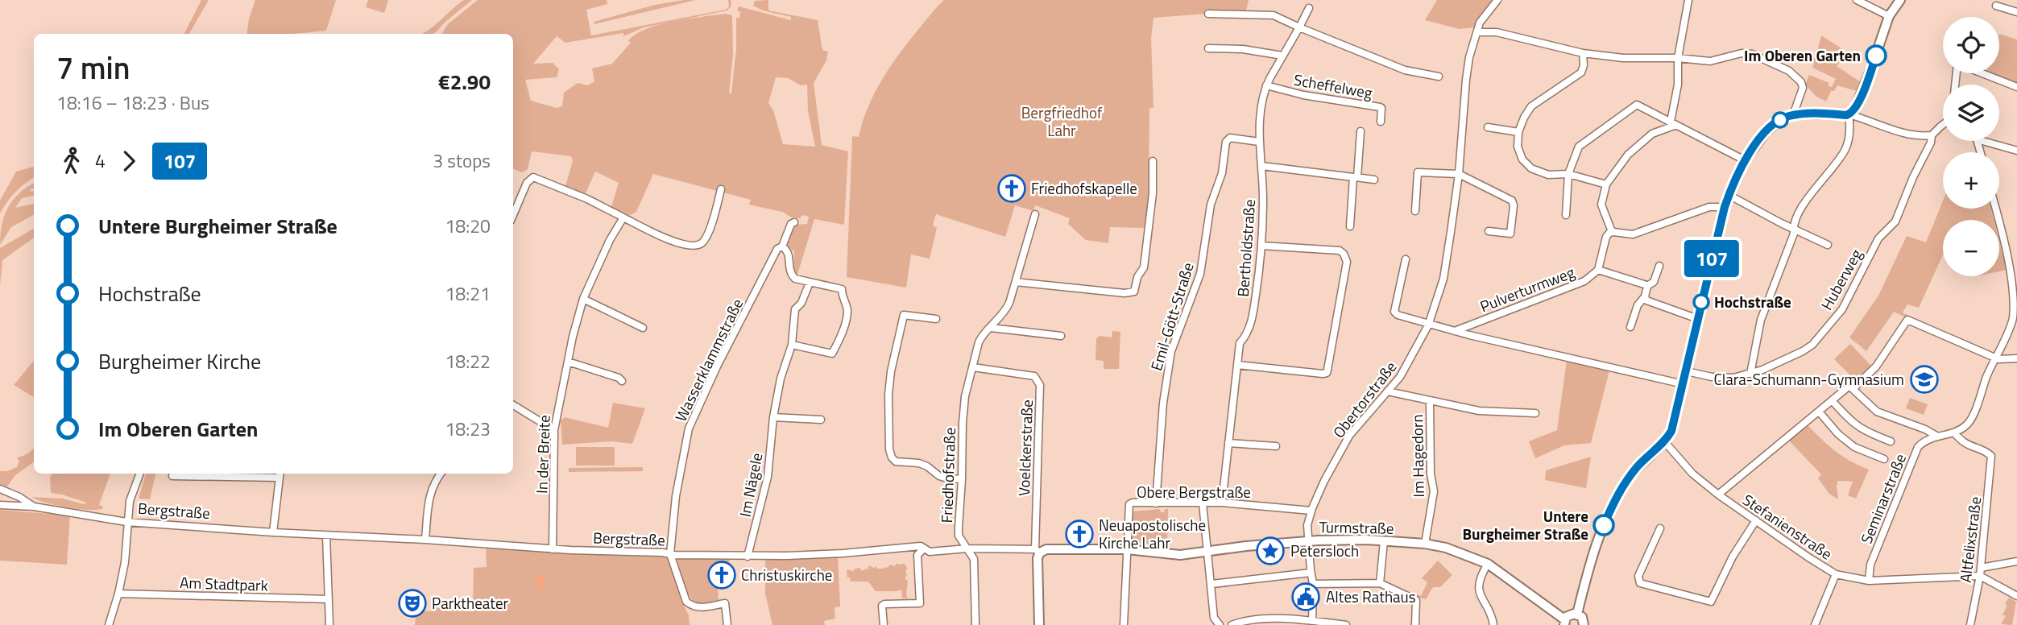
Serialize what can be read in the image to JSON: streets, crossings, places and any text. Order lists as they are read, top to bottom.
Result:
{
  "streets": {
    "street": [
      "Scheffelweg",
      "Bertholdstraße",
      "Huberweg",
      "Pulverturmweg",
      "Emil-Gött-Straße",
      "Wasserklammstraße",
      "Obertorstraße",
      "Voelckerstraße",
      "In der Breite",
      "Im Hagedorn",
      "Friedhofstraße",
      "Im Nägele",
      "Obere Bergstraße",
      "Seminarstraße",
      "Bergstraße",
      "Stefanienstraße",
      "Turmstraße",
      "Altfelixstraße",
      "Am Stadtpark"
    ]
  },
  "crossings": [
    ["Scheffelweg", "Bertholdstraße"],
    ["Bertholdstraße", "Emil-Gött-Straße"],
    ["Bertholdstraße", "Obere Bergstraße"],
    ["Emil-Gött-Straße", "Obere Bergstraße"],
    ["Wasserklammstraße", "Bergstraße"],
    ["Obertorstraße", "Obere Bergstraße"],
    ["Obertorstraße", "Turmstraße"],
    ["Voelckerstraße", "Friedhofstraße"],
    ["Voelckerstraße", "Bergstraße"],
    ["In der Breite", "Bergstraße"],
    ["Im Hagedorn", "Turmstraße"],
    ["Friedhofstraße", "Bergstraße"],
    ["Im Nägele", "Bergstraße"],
    ["Obere Bergstraße", "Bergstraße"],
    ["Obere Bergstraße", "Turmstraße"],
    ["Seminarstraße", "Stefanienstraße"],
    ["Bergstraße", "Turmstraße"],
    ["Stefanienstraße", "Altfelixstraße"]
  ],
  "parks": ["Bergfriedhof Lahr"],
  "places": {
    "other": ["Im Oberen Garten", "Hochstraße", "Untere Burgheimer Straße"],
    "church": ["Friedhofskapelle", "Neuapostolische Kirche Lahr", "Christuskirche"],
    "school or university": ["Clara-Schumann-Gymnasium"],
    "place": ["Petersloch"],
    "public building": ["Altes Rathaus"],
    "theatre": ["Parktheater"]
  },
  "lines": ["bus line 107"],
  "page": {
    "on_map": "107",
    "map_buttons": ["+", "−"],
    "heading": ["7 min", "18:16 – 18:23 · Bus", "€2.90"],
    "legs": ["4", "107", "3 stops"],
    "list": [
      {
        "name": "Untere Burgheimer Straße",
        "value": "18:20"
      },
      {
        "name": "Hochstraße",
        "value": "18:21"
      },
      {
        "name": "Burgheimer Kirche",
        "value": "18:22"
      },
      {
        "name": "Im Oberen Garten",
        "value": "18:23"
      }
    ]
  }
}
